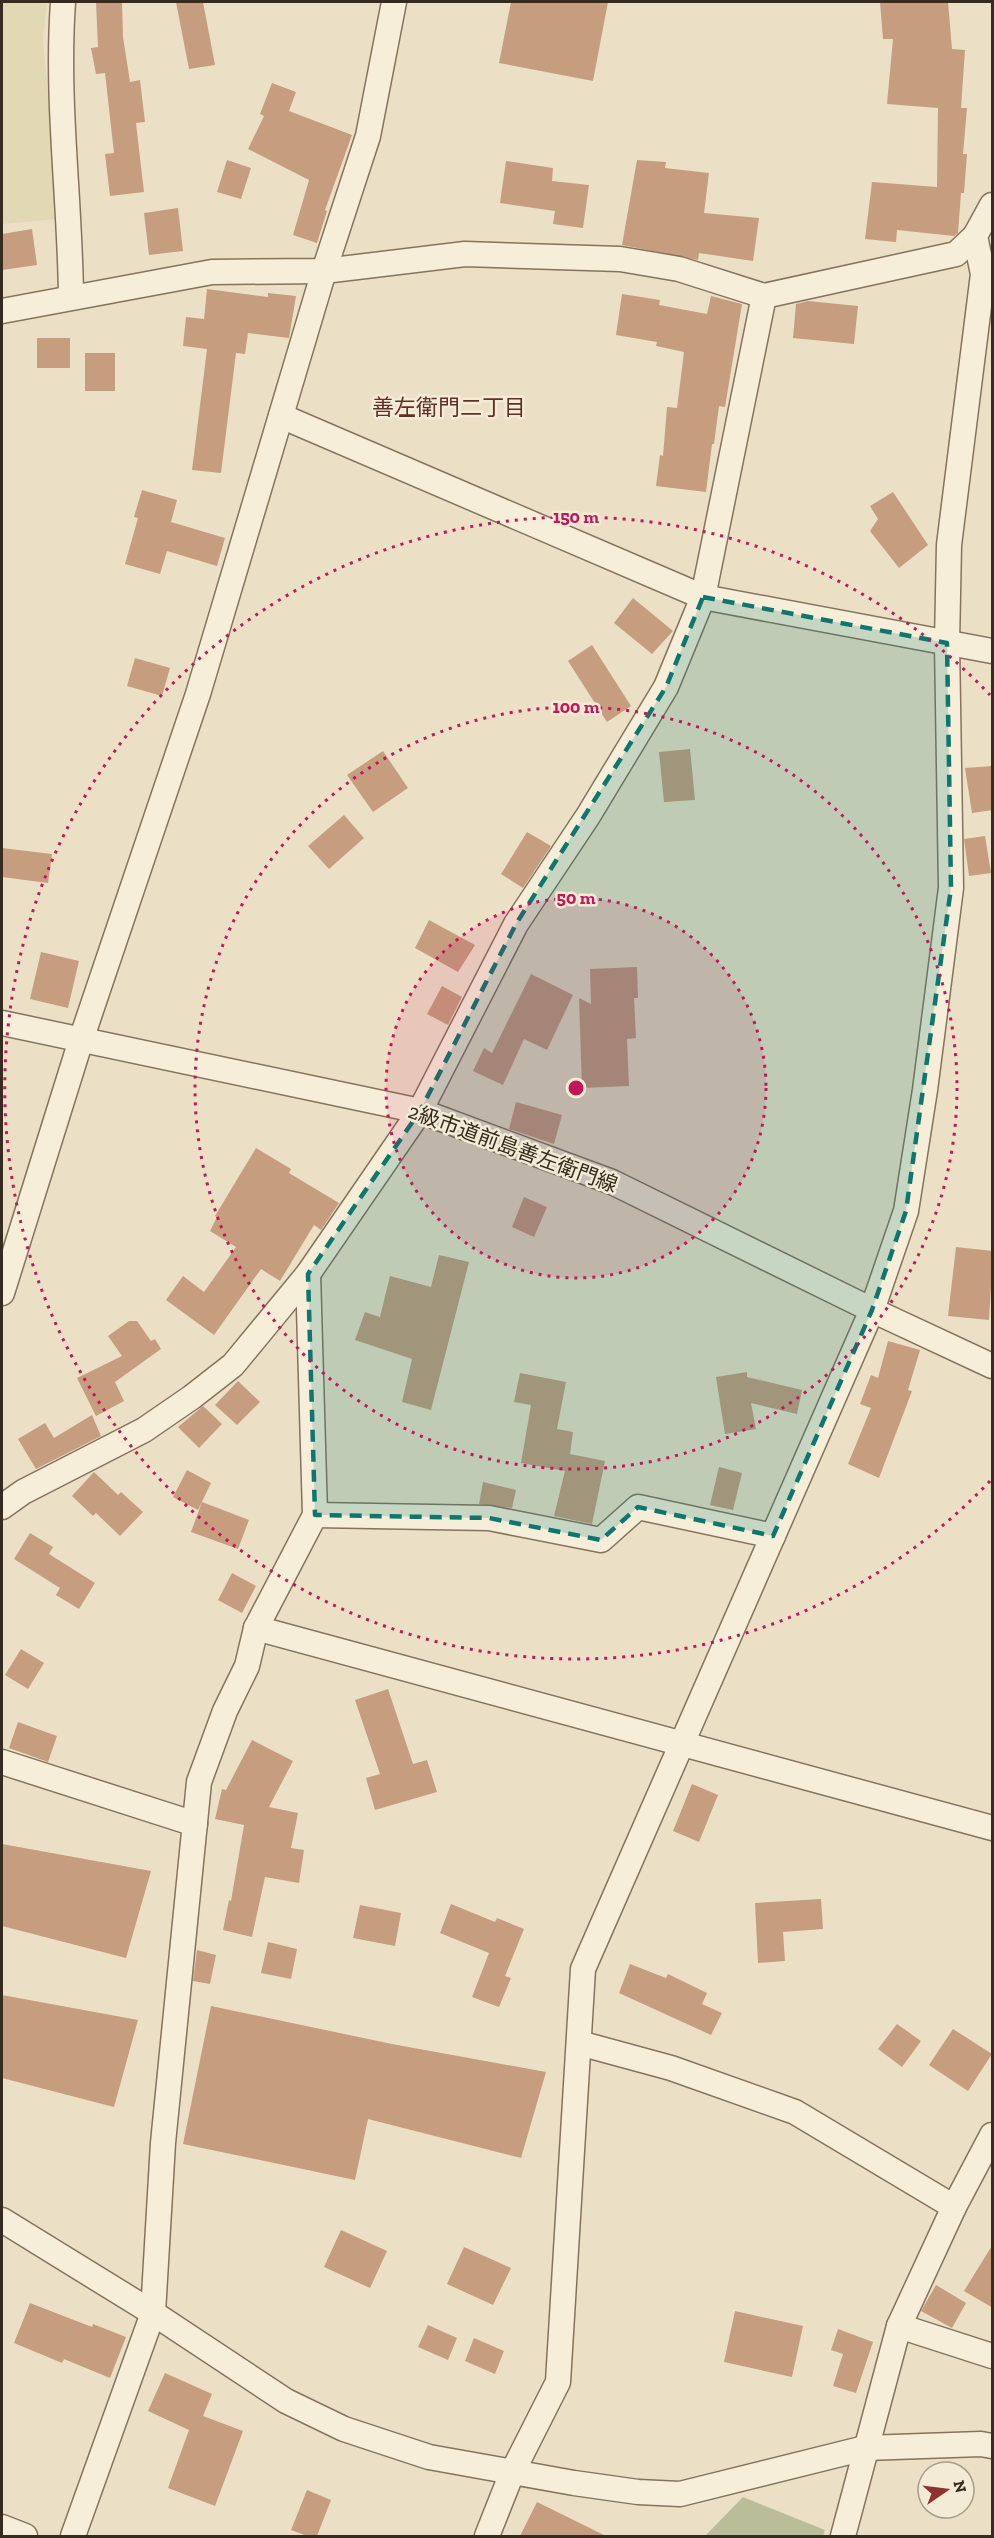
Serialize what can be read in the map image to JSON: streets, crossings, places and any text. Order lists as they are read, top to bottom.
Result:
{
  "streets": {
    "street": ["2級市道前島善左衛門線"]
  },
  "districts": ["善左衛門二丁目"],
  "north": "right",
  "rings": ["150 m", "100 m", "50 m"]
}
